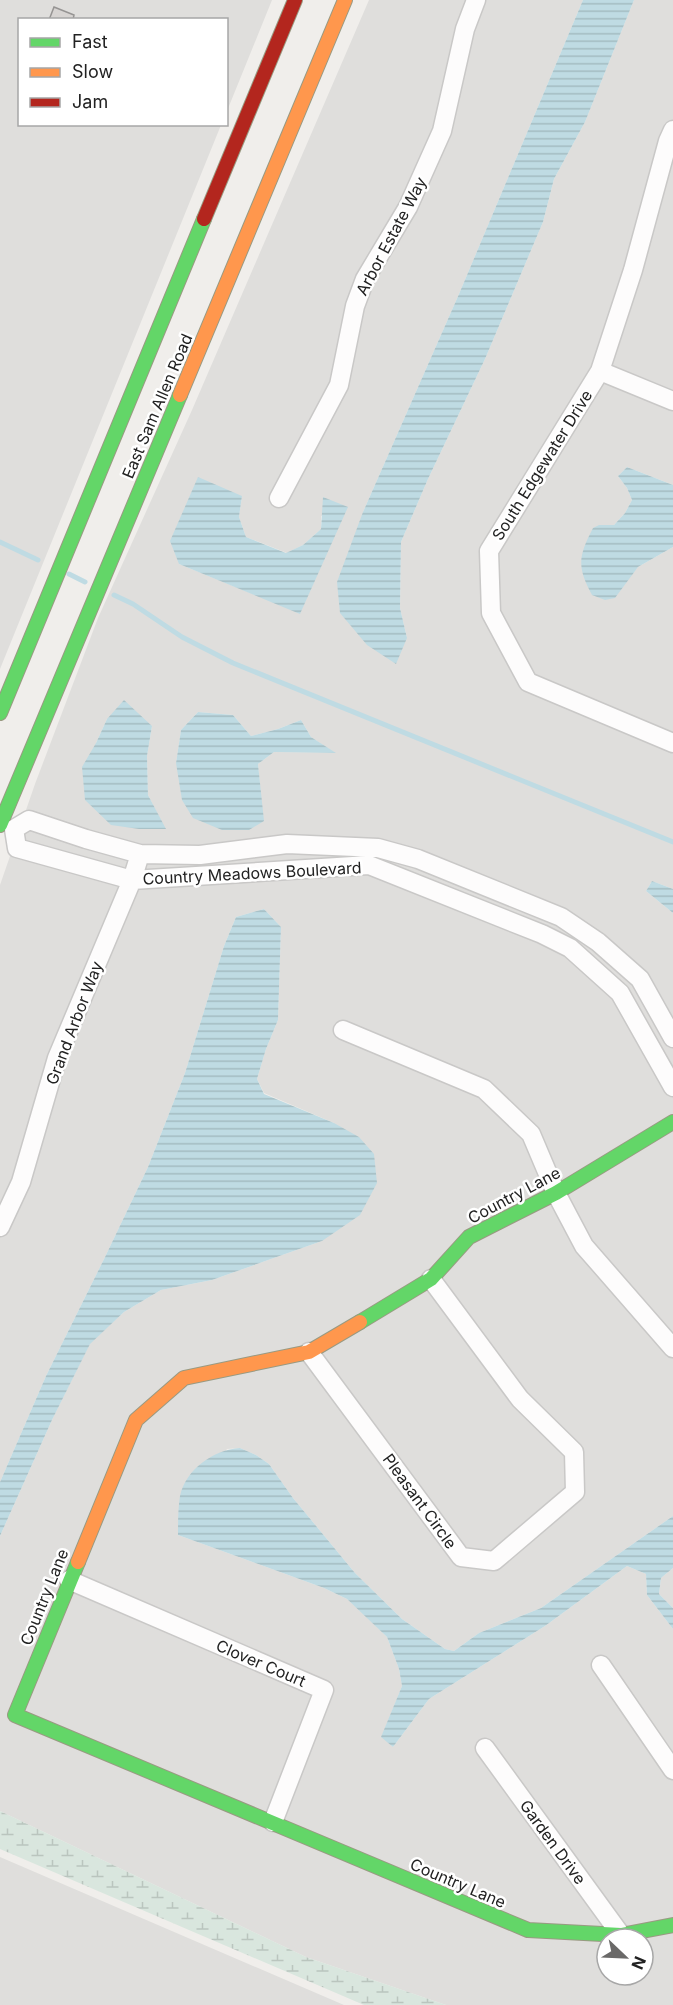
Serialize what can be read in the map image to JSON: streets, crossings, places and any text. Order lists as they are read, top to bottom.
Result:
{
  "streets": {
    "main road": ["East Sam Allen Road", "Country Lane"],
    "street": [
      "Arbor Estate Way",
      "South Edgewater Drive",
      "Country Meadows Boulevard",
      "Grand Arbor Way",
      "Pleasant Circle",
      "Clover Court",
      "Garden Drive"
    ]
  },
  "crossings": [
    ["East Sam Allen Road", "Country Meadows Boulevard"],
    ["Country Meadows Boulevard", "Grand Arbor Way"],
    ["Country Lane", "Pleasant Circle"],
    ["Country Lane", "Clover Court"]
  ],
  "legend": ["Fast", "Slow", "Jam"],
  "north": "bottom right"
}
